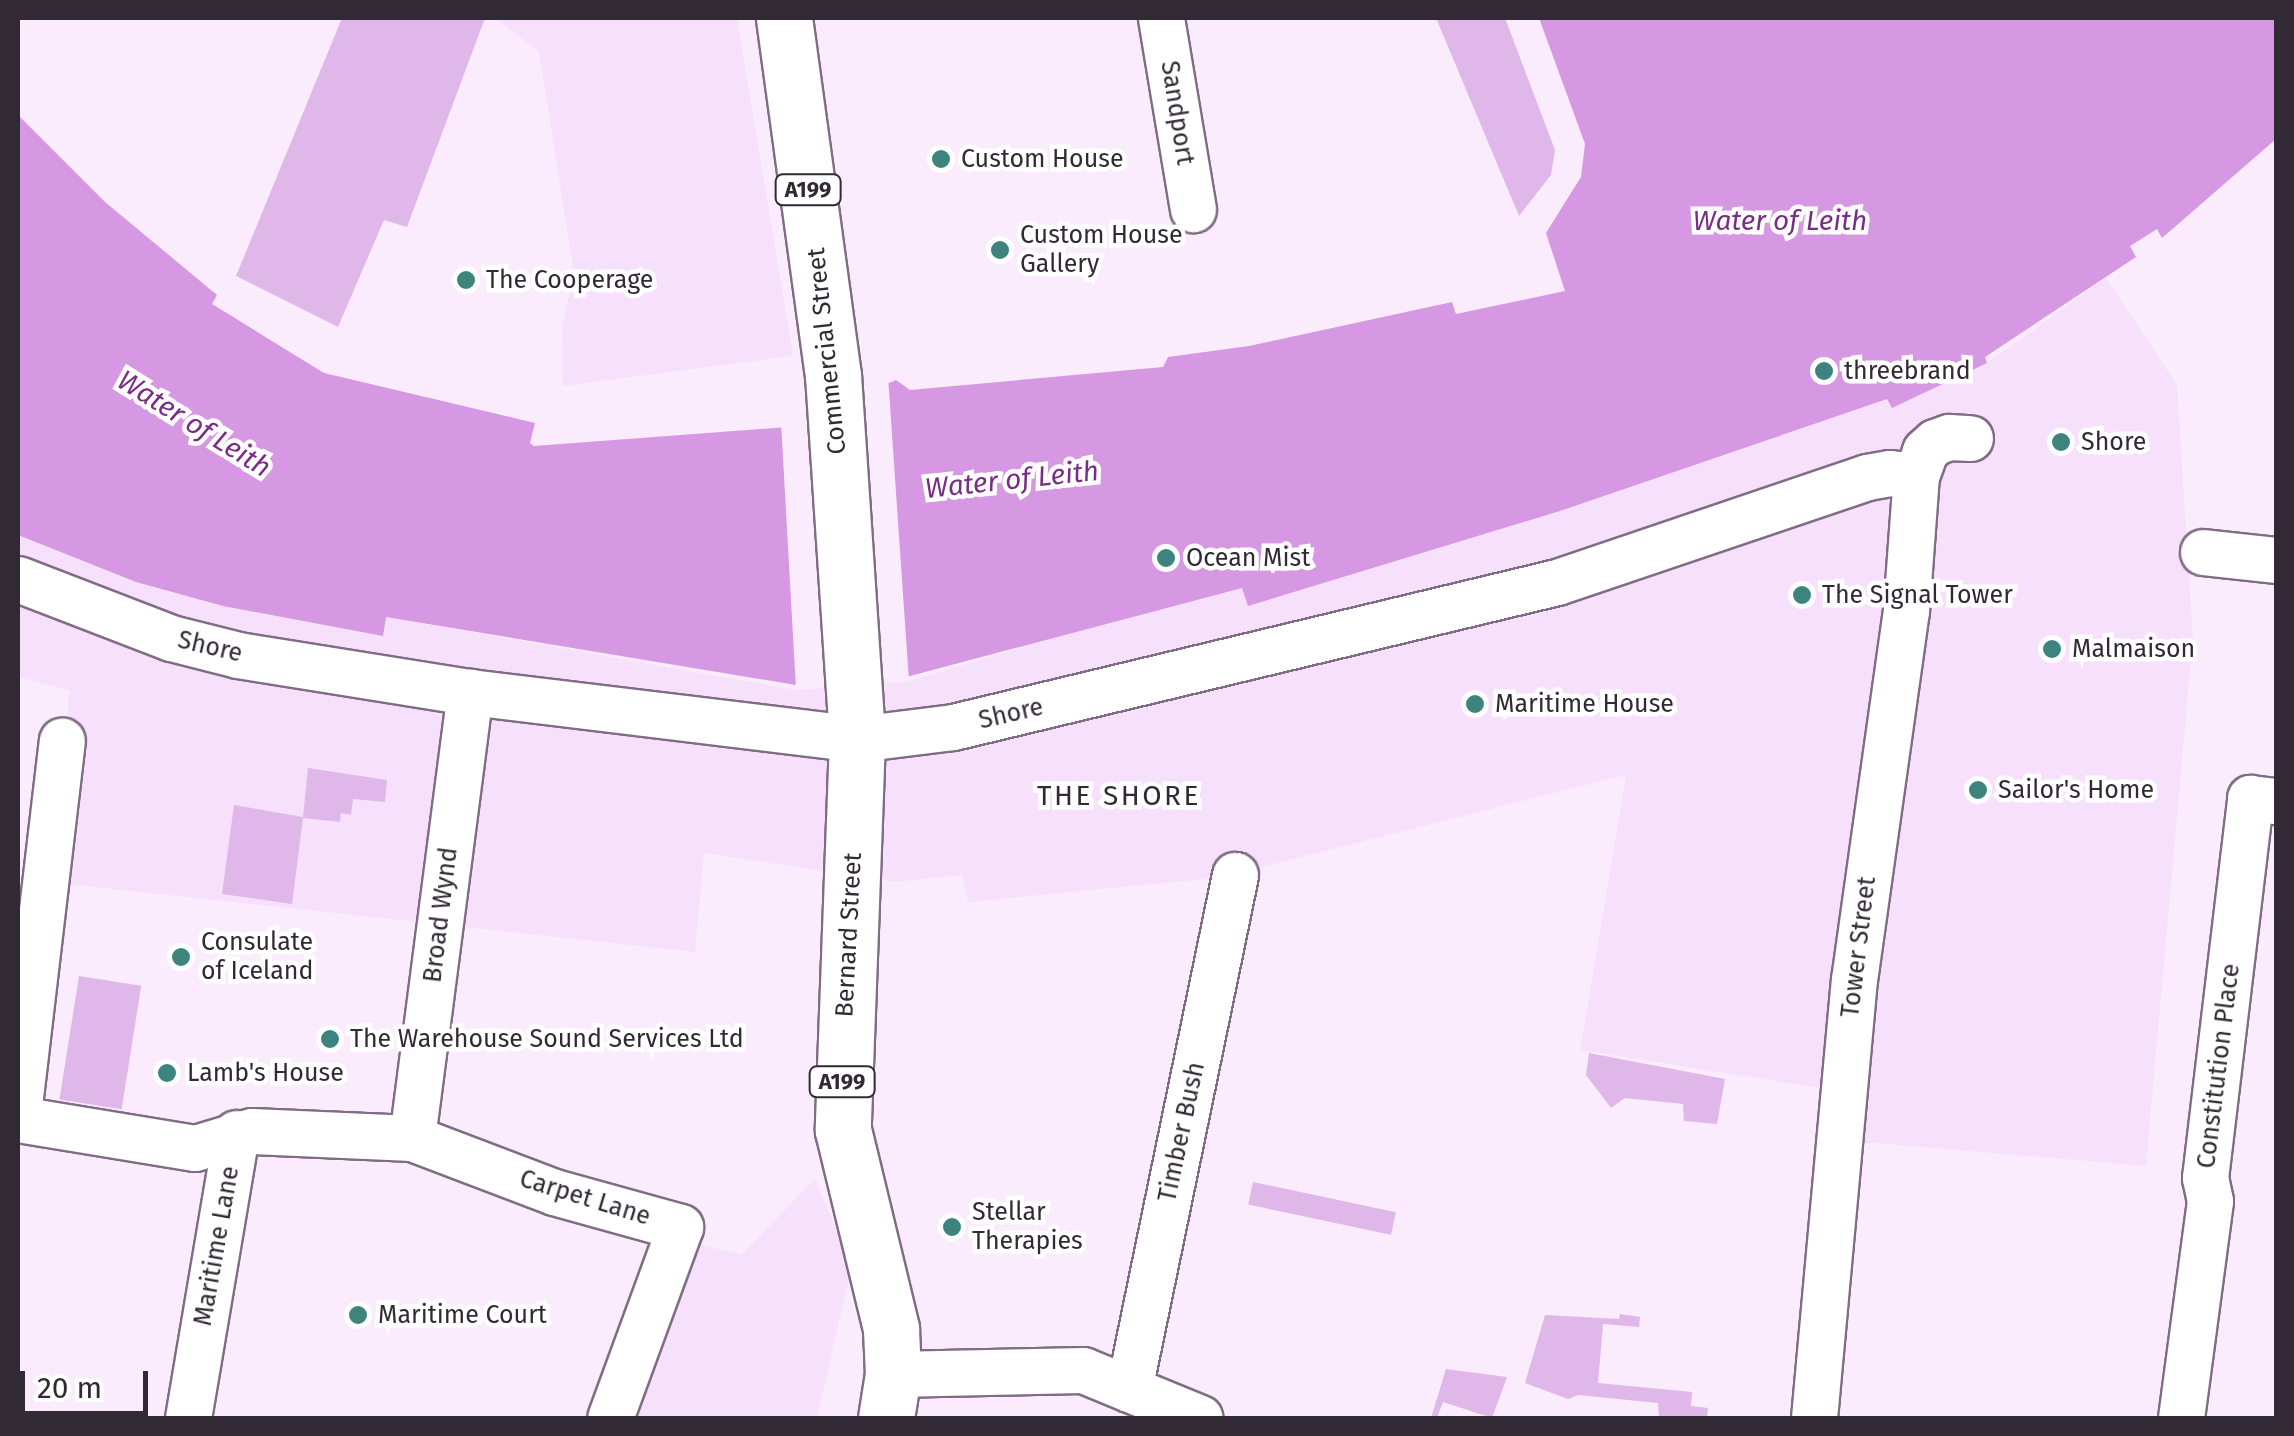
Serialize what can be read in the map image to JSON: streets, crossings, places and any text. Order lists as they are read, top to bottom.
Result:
{
  "streets": {
    "main road": ["A199", "Commercial Street", "Bernard Street"],
    "street": [
      "Sandport",
      "Shore",
      "Broad Wynd",
      "Tower Street",
      "Constitution Place",
      "Timber Bush",
      "Carpet Lane",
      "Maritime Lane"
    ]
  },
  "crossings": [
    ["Commercial Street", "Bernard Street"],
    ["Shore", "Broad Wynd"],
    ["Shore", "Bernard Street"],
    ["Shore", "Tower Street"],
    ["Broad Wynd", "Carpet Lane"]
  ],
  "districts": ["THE SHORE"],
  "water": ["Water of Leith"],
  "places": [
    "Custom House",
    "Custom House Gallery",
    "The Cooperage",
    "threebrand",
    "Shore",
    "Ocean Mist",
    "The Signal Tower",
    "Malmaison",
    "Maritime House",
    "Sailor's Home",
    "Consulate of Iceland",
    "The Warehouse Sound Services Ltd",
    "Lamb's House",
    "Stellar Therapies",
    "Maritime Court"
  ],
  "scale_bar": "20 m"
}
